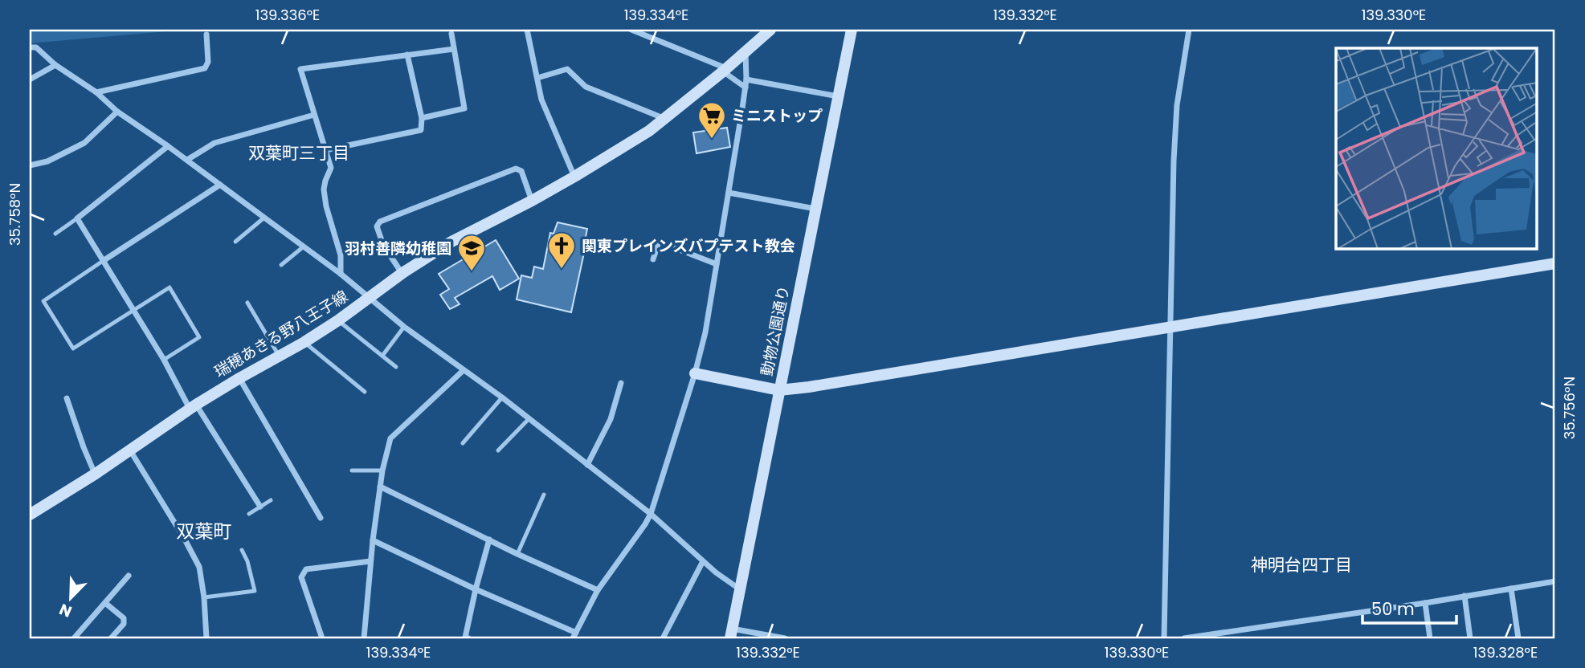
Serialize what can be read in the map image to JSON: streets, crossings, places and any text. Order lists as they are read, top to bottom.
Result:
{
  "streets": {
    "street": ["動物公園通り", "瑞穂あきる野八王子線"]
  },
  "districts": ["双葉町三丁目", "双葉町", "神明台四丁目"],
  "places": {
    "supermarket": ["ミニストップ"],
    "church": ["関東プレインズバプテスト教会"],
    "school or university": ["羽村善隣幼稚園"]
  },
  "scale_bar": "50 m",
  "north": "bottom left",
  "coordinates": [
    "139.336°E",
    "139.334°E",
    "139.332°E",
    "139.330°E",
    "35.758°N",
    "35.756°N",
    "139.328°E"
  ]
}
